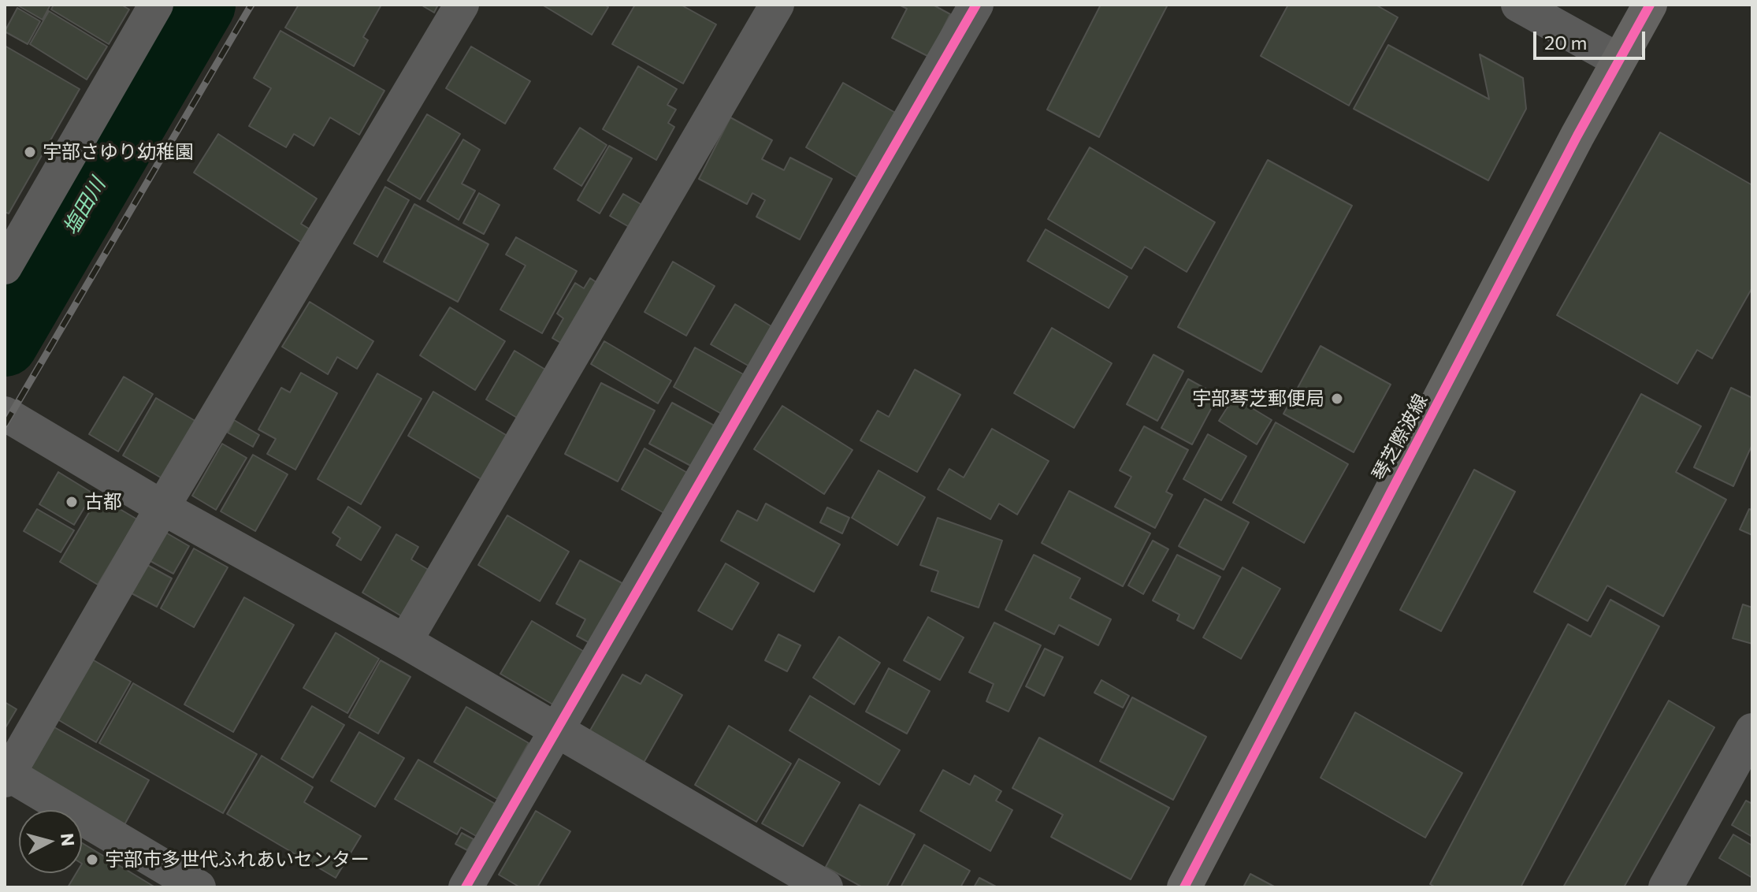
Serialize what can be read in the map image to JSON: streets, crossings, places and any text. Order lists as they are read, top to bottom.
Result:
{
  "streets": {
    "main road": ["琴芝際波線"]
  },
  "water": ["塩田川"],
  "places": [
    "宇部さゆり幼稚園",
    "宇部琴芝郵便局",
    "古都",
    "宇部市多世代ふれあいセンター"
  ],
  "scale_bar": "20 m",
  "north": "right"
}
